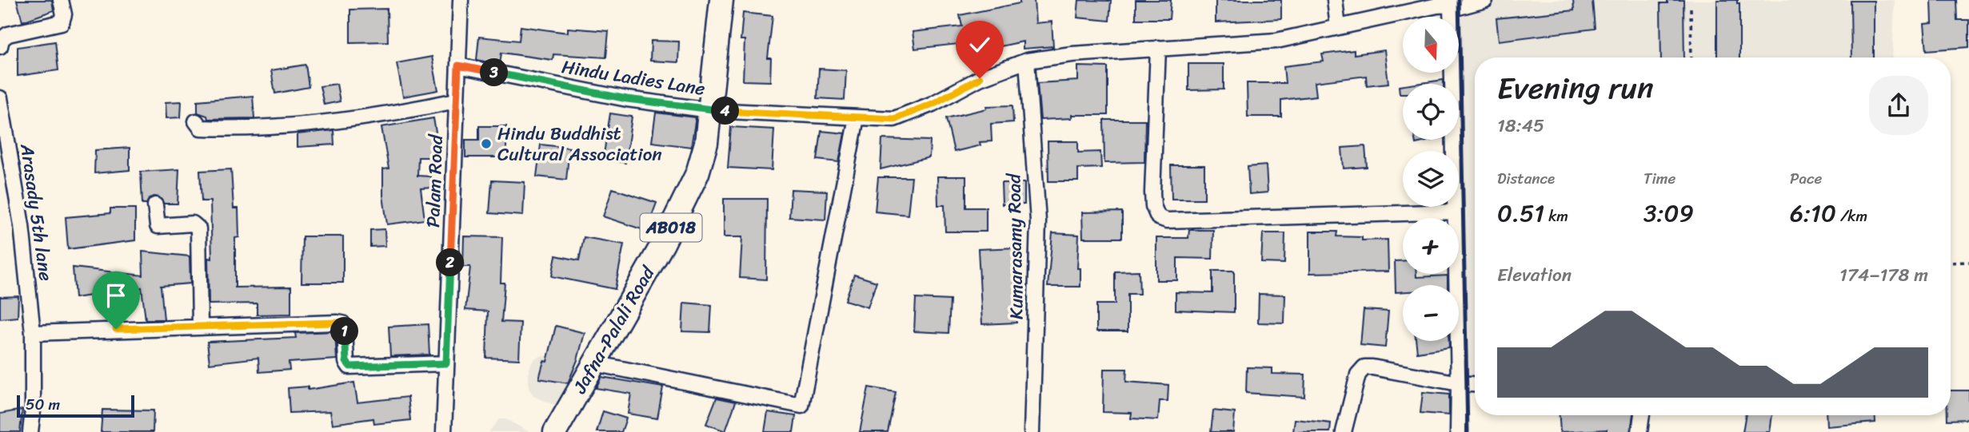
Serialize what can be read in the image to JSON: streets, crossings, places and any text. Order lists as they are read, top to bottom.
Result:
{
  "streets": {
    "main road": ["AB018", "Jafna-Palali Road"],
    "street": [
      "Hindu Ladies Lane",
      "Palam Road",
      "Arasady 5th lane",
      "Kumarasamy Road"
    ]
  },
  "crossings": [
    ["Hindu Ladies Lane", "Palam Road"],
    ["Hindu Ladies Lane", "Kumarasamy Road"],
    ["Hindu Ladies Lane", "Jafna-Palali Road"]
  ],
  "places": ["Hindu Buddhist Cultural Association"],
  "scale_bar": "50 m",
  "north": "bottom",
  "page": {
    "map_buttons": ["+", "−"],
    "heading": ["Evening run", "18:45"],
    "pins": [
      "3",
      "4",
      "2",
      "1"
    ],
    "stats": [
      ["Distance", "0.51 km"],
      ["Time", "3:09"],
      ["Pace", "6:10 /km"]
    ],
    "chart": ["Elevation", "174–178 m"],
    "scale": "50 m"
  }
}
